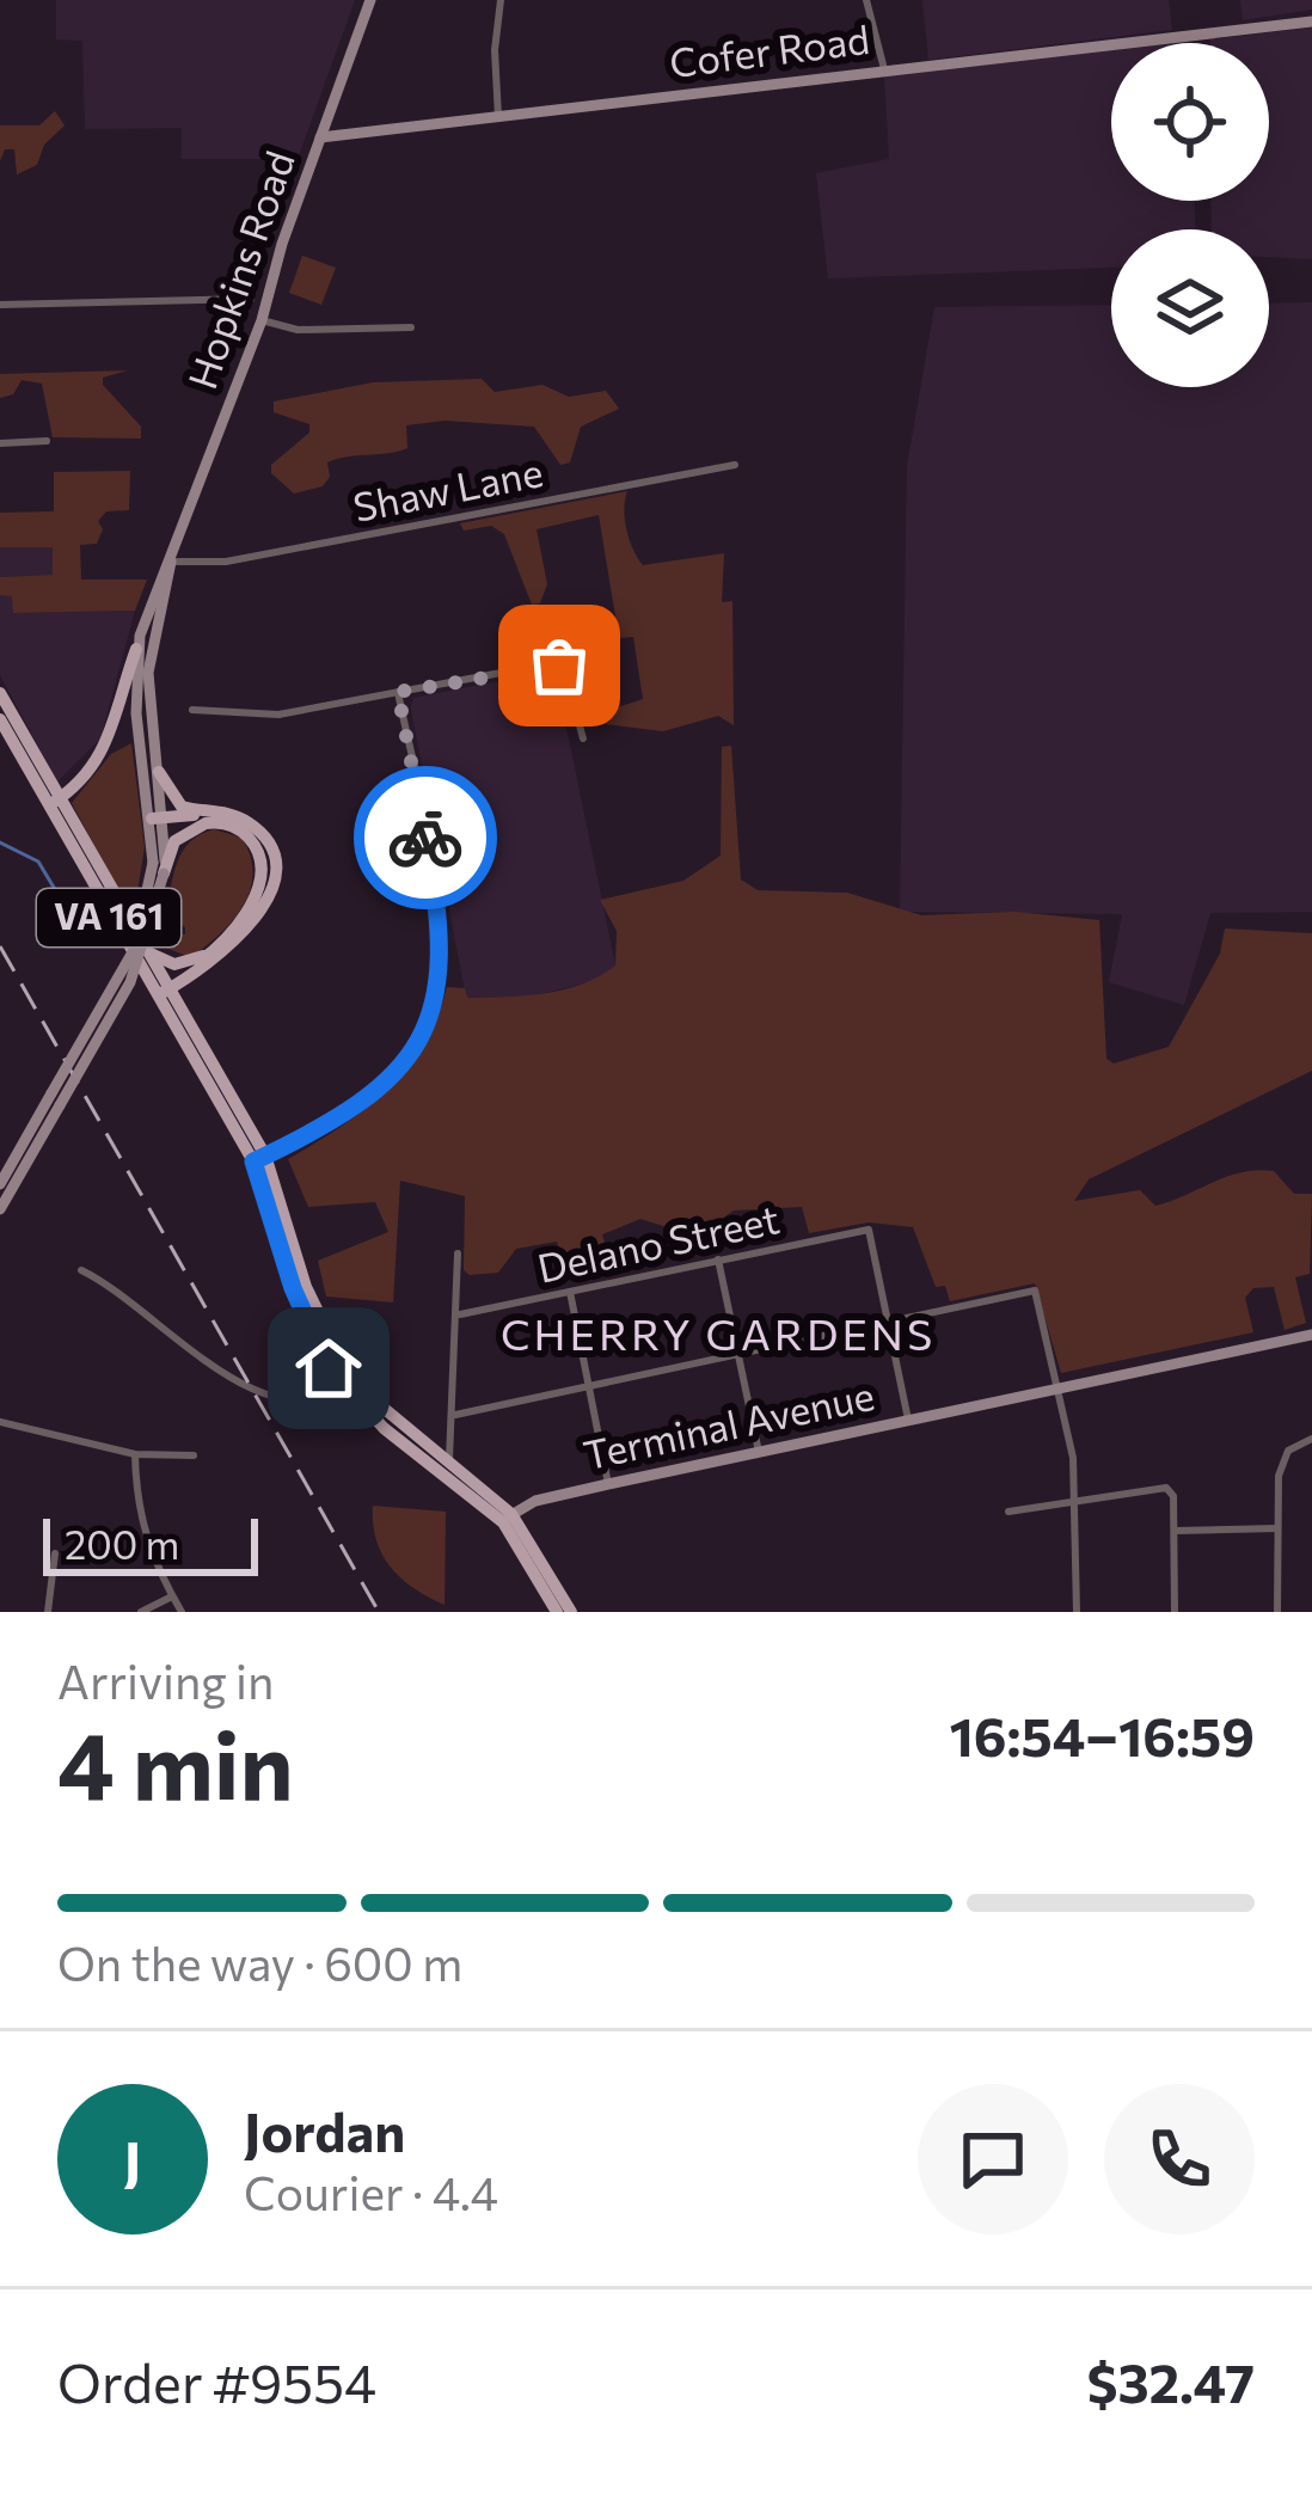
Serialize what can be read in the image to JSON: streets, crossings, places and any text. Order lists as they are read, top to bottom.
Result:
{
  "streets": {
    "main road": ["VA 161"],
    "street": [
      "Cofer Road",
      "Hopkins Road",
      "Shaw Lane",
      "Delano Street",
      "Terminal Avenue"
    ]
  },
  "crossings": [
    ["Cofer Road", "Hopkins Road"],
    ["Hopkins Road", "Shaw Lane"],
    ["VA 161", "Terminal Avenue"]
  ],
  "districts": ["CHERRY GARDENS"],
  "scale_bar": "200 m",
  "page": {
    "scale": "200 m",
    "heading": ["4 min", "Arriving in", "16:54–16:59"],
    "panel": [
      "Jordan",
      "Courier · 4.4",
      "Order #9554",
      "$32.47"
    ],
    "bar": "On the way · 600 m",
    "round": "J"
  }
}
